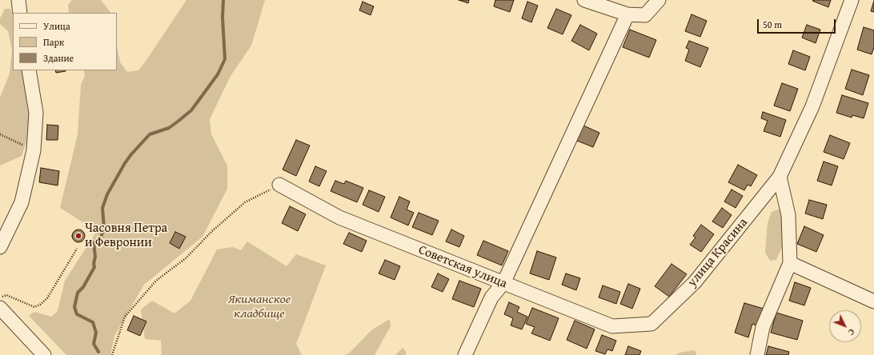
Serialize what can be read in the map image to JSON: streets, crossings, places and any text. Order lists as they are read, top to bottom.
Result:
{
  "streets": {
    "street": ["улица Красина", "Советская улица"]
  },
  "crossings": [
    ["улица Красина", "Советская улица"]
  ],
  "parks": ["Якиманское кладбище"],
  "places": ["Часовня Петра и Февронии"],
  "legend": ["Улица", "Парк", "Здание"],
  "scale_bar": "50 m",
  "north": "bottom right"
}
